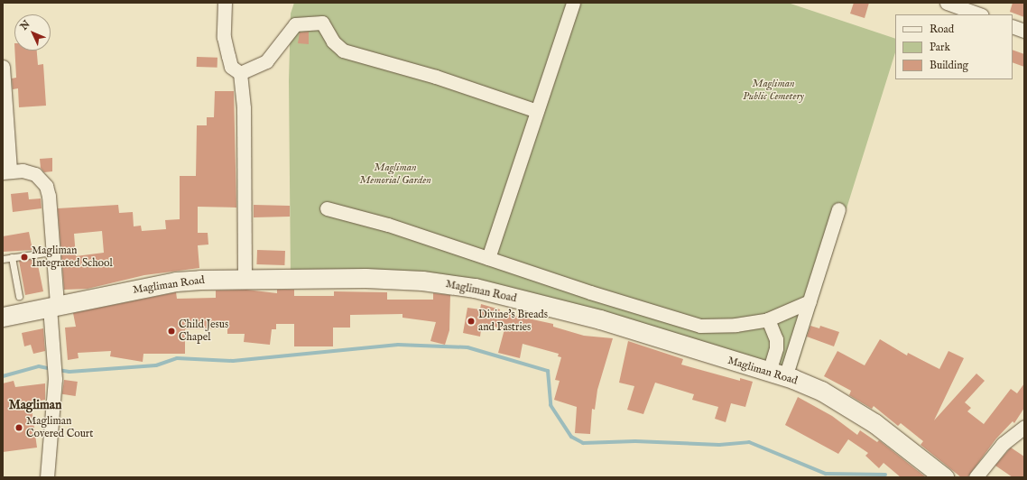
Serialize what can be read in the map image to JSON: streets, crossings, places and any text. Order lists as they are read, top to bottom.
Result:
{
  "streets": {
    "street": ["Magliman Road"]
  },
  "districts": ["Magliman"],
  "parks": ["Magliman Public Cemetery", "Magliman Memorial Garden"],
  "places": [
    "Magliman Integrated School",
    "Divine's Breads and Pastries",
    "Child Jesus Chapel",
    "Magliman Covered Court"
  ],
  "legend": ["Road", "Park", "Building"],
  "north": "top left"
}
